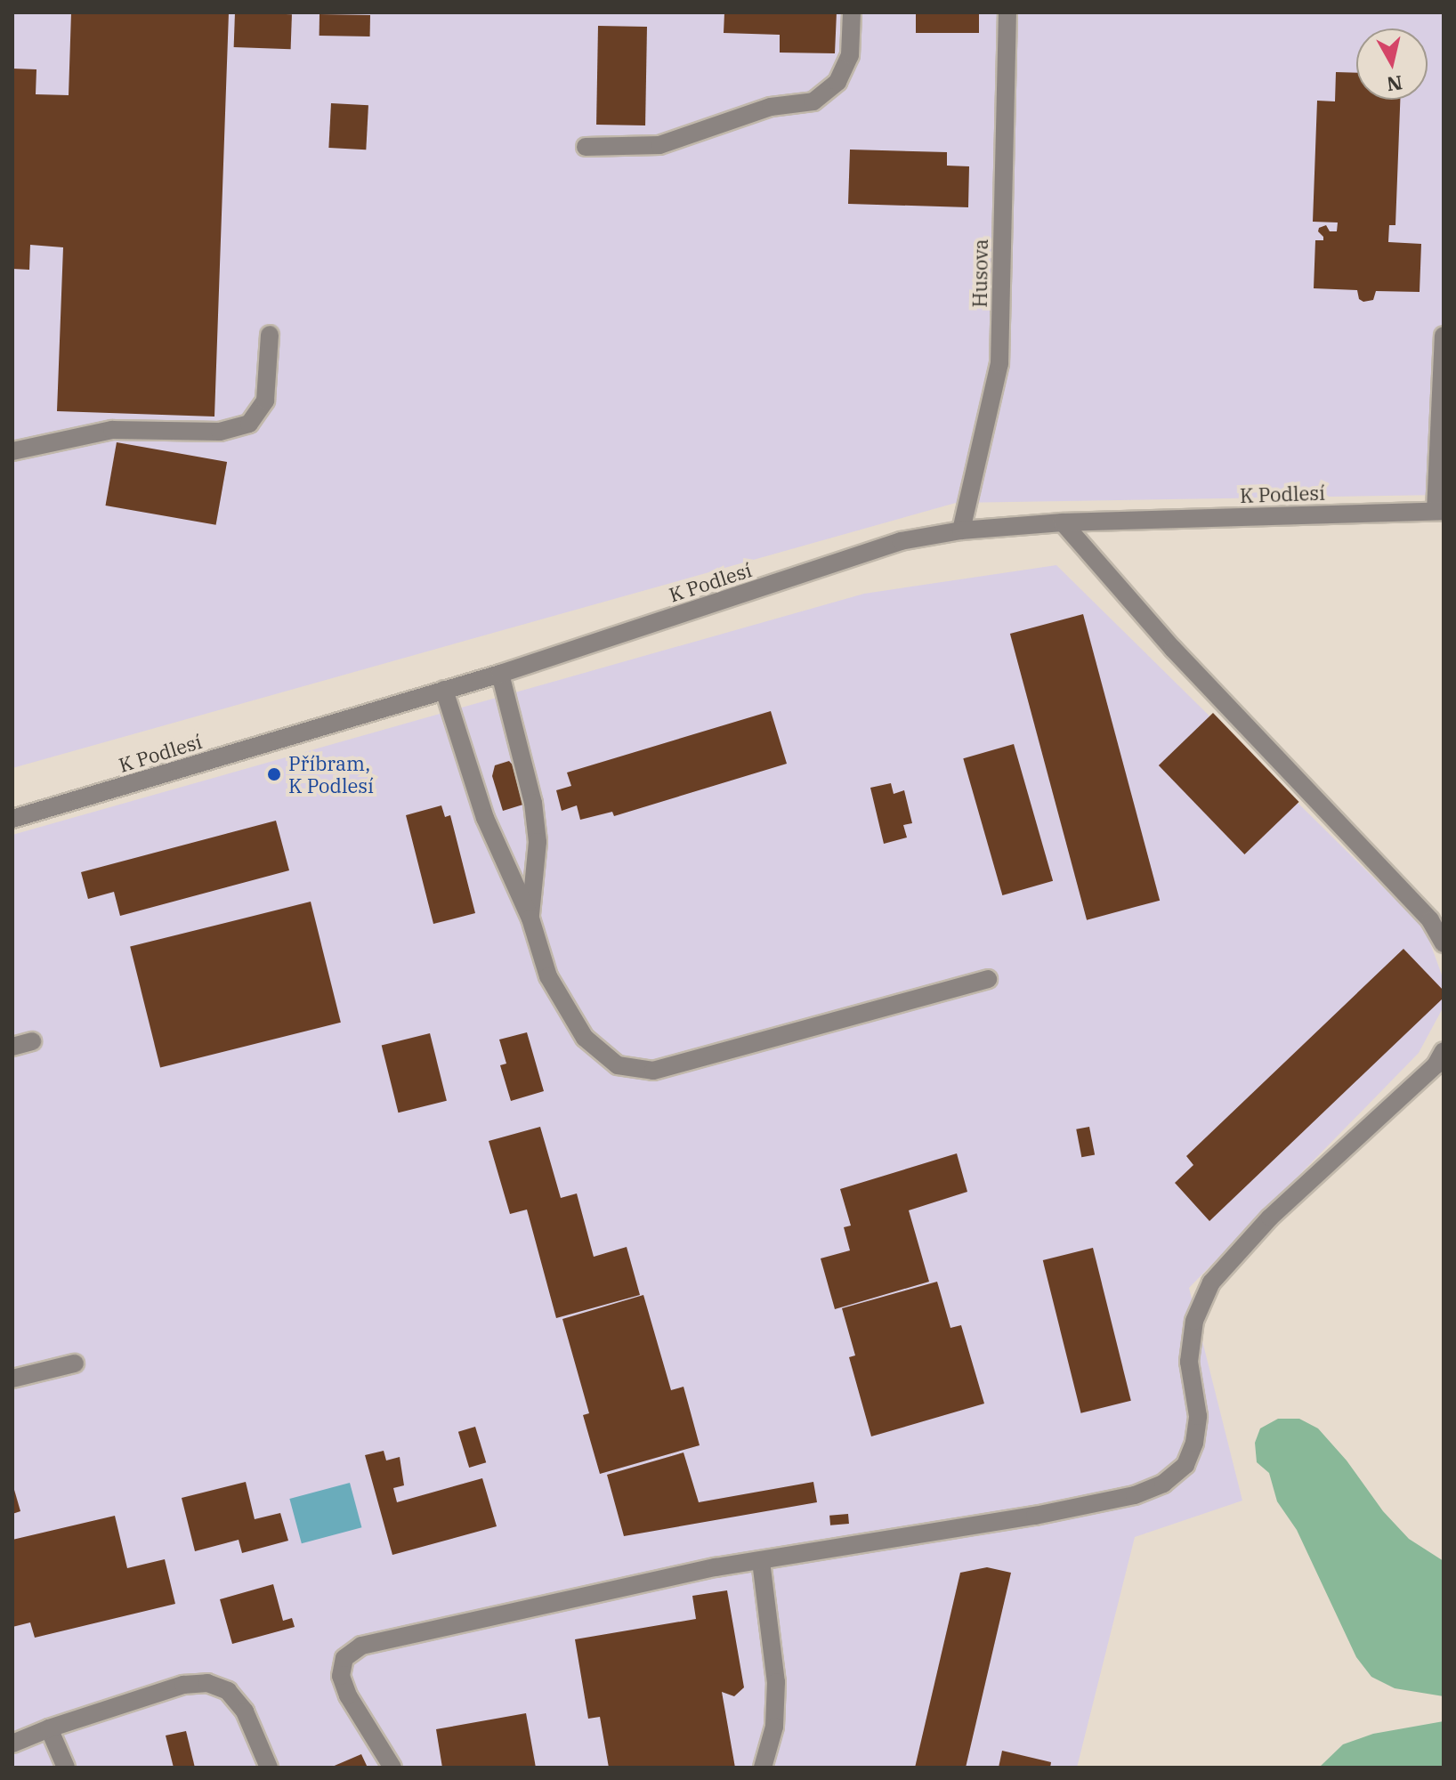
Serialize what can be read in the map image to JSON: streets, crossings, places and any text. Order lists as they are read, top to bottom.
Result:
{
  "streets": {
    "street": ["Husova", "K Podlesí"]
  },
  "crossings": [
    ["Husova", "K Podlesí"]
  ],
  "places": ["Příbram, K Podlesí"],
  "north": "bottom"
}
